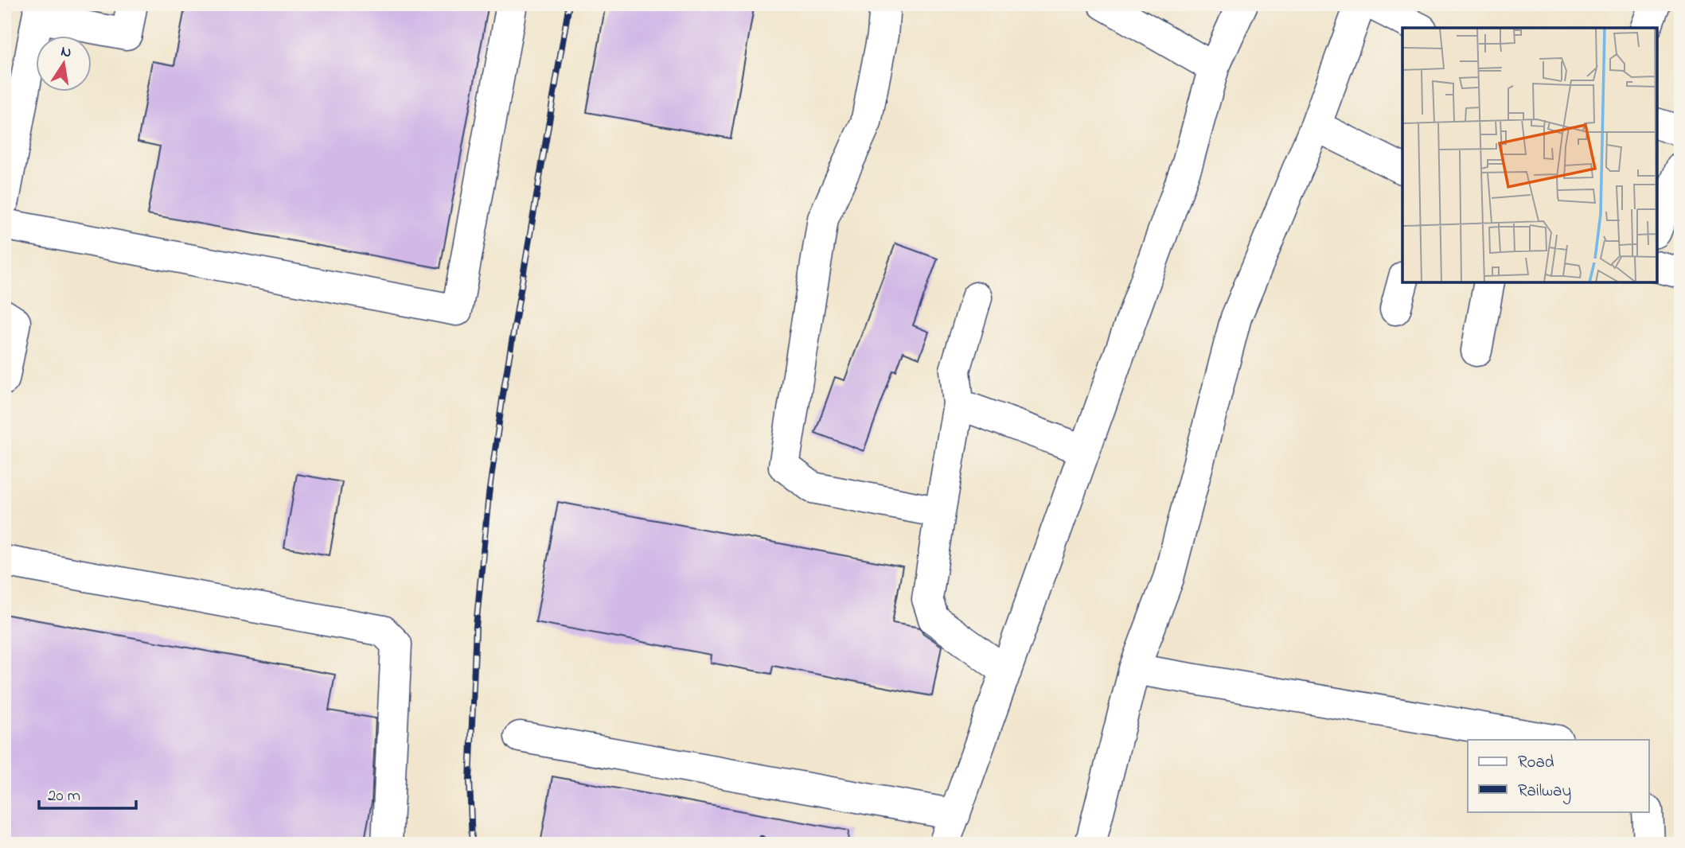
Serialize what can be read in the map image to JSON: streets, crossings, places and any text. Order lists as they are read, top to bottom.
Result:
{
  "legend": ["Road", "Railway"],
  "scale_bar": "20 m",
  "north": "top"
}
